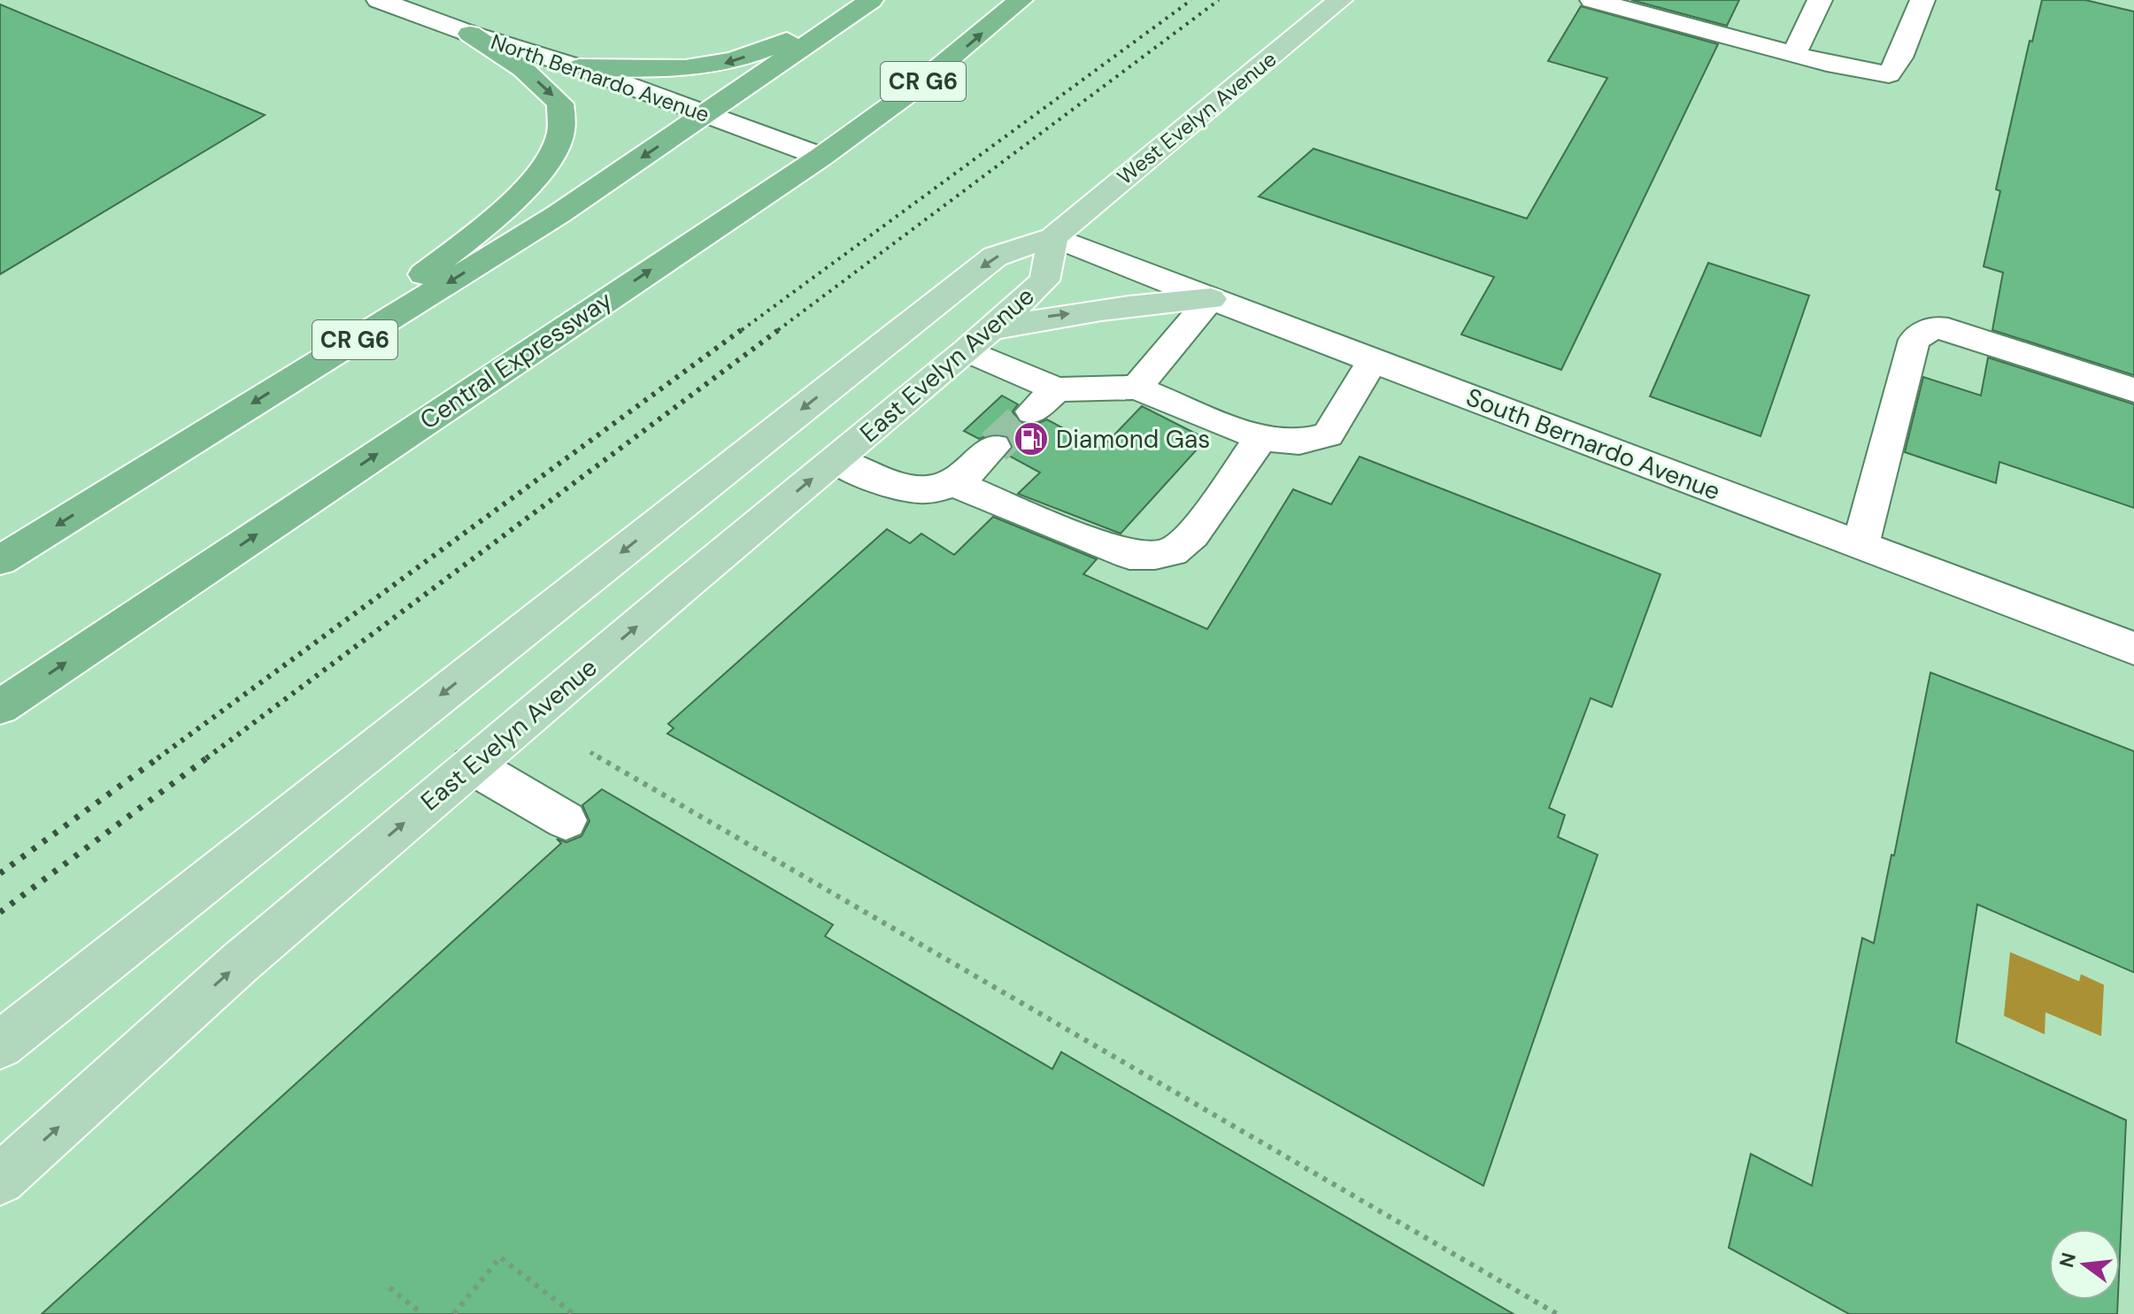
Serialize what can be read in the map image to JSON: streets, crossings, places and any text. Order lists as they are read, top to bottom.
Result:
{
  "streets": {
    "highway": ["CR G6", "Central Expressway"],
    "main road": ["West Evelyn Avenue", "East Evelyn Avenue"],
    "street": ["North Bernardo Avenue", "South Bernardo Avenue"]
  },
  "crossings": [
    ["North Bernardo Avenue", "CR G6"],
    ["North Bernardo Avenue", "Central Expressway"],
    ["West Evelyn Avenue", "East Evelyn Avenue"],
    ["West Evelyn Avenue", "South Bernardo Avenue"],
    ["East Evelyn Avenue", "South Bernardo Avenue"]
  ],
  "places": {
    "fuel station": ["Diamond Gas"]
  },
  "north": "left"
}
